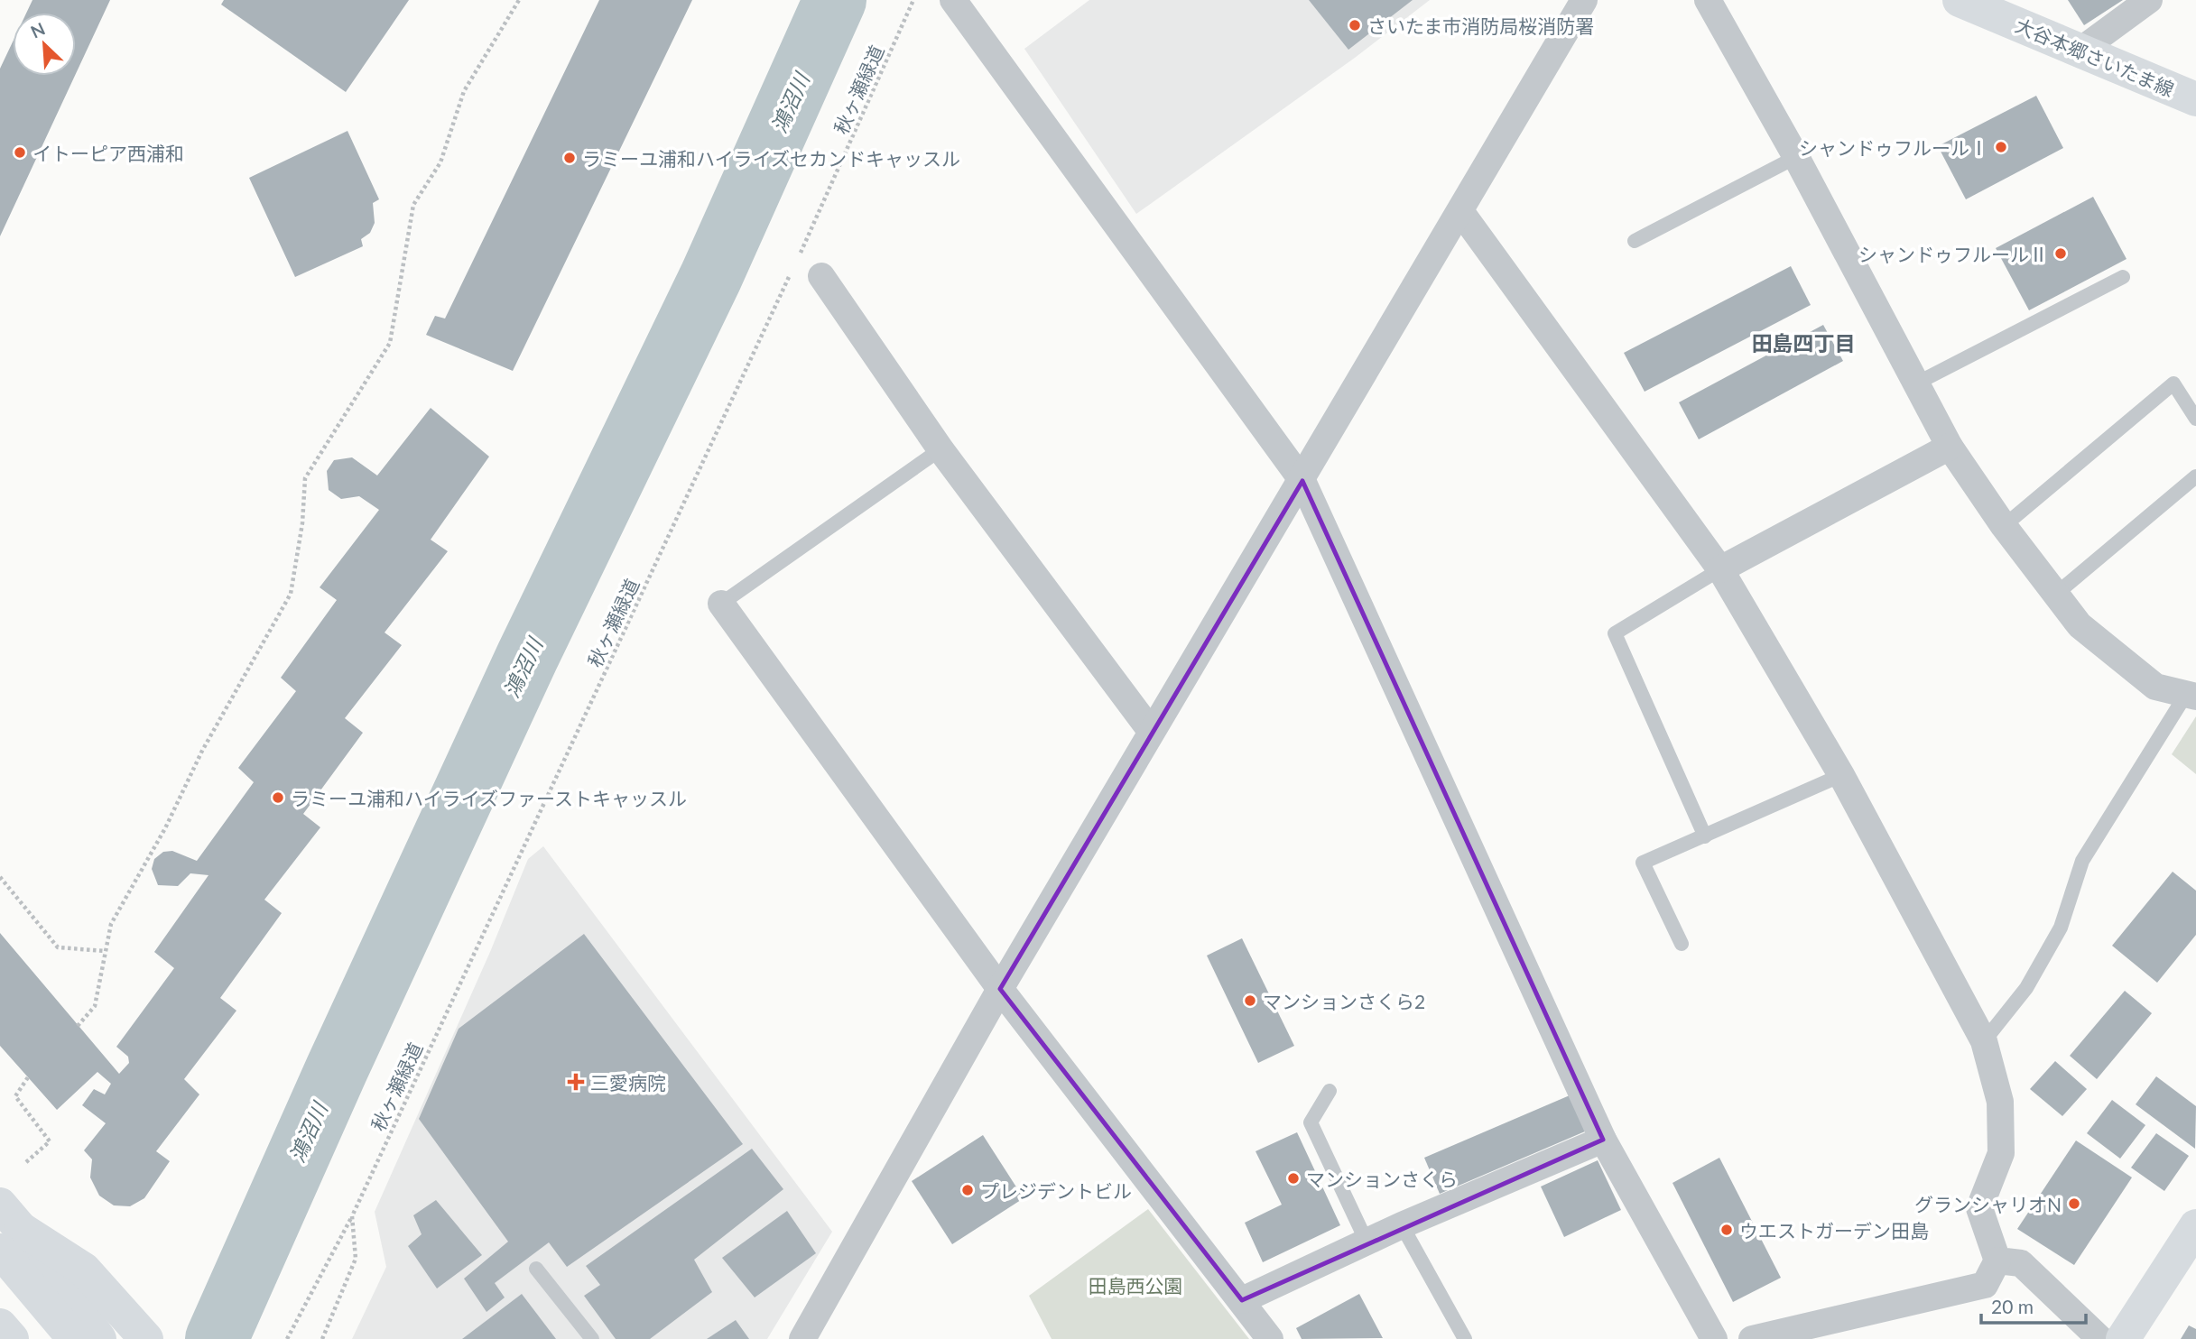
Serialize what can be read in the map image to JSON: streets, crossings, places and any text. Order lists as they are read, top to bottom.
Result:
{
  "streets": {
    "main road": ["大谷本郷さいたま線"],
    "path": ["秋ヶ瀬緑道"]
  },
  "districts": ["田島四丁目"],
  "water": ["鴻沼川"],
  "parks": ["田島西公園"],
  "places": {
    "other": [
      "さいたま市消防局桜消防署",
      "シャンドゥフルールⅠ",
      "イトーピア西浦和",
      "ラミーユ浦和ハイライズセカンドキャッスル",
      "シャンドゥフルールⅡ",
      "ラミーユ浦和ハイライズファーストキャッスル",
      "マンションさくら2",
      "マンションさくら",
      "プレジデントビル",
      "グランシャリオN",
      "ウエストガーデン田島"
    ],
    "health": ["三愛病院"]
  },
  "scale_bar": "20 m",
  "north": "top left"
}
